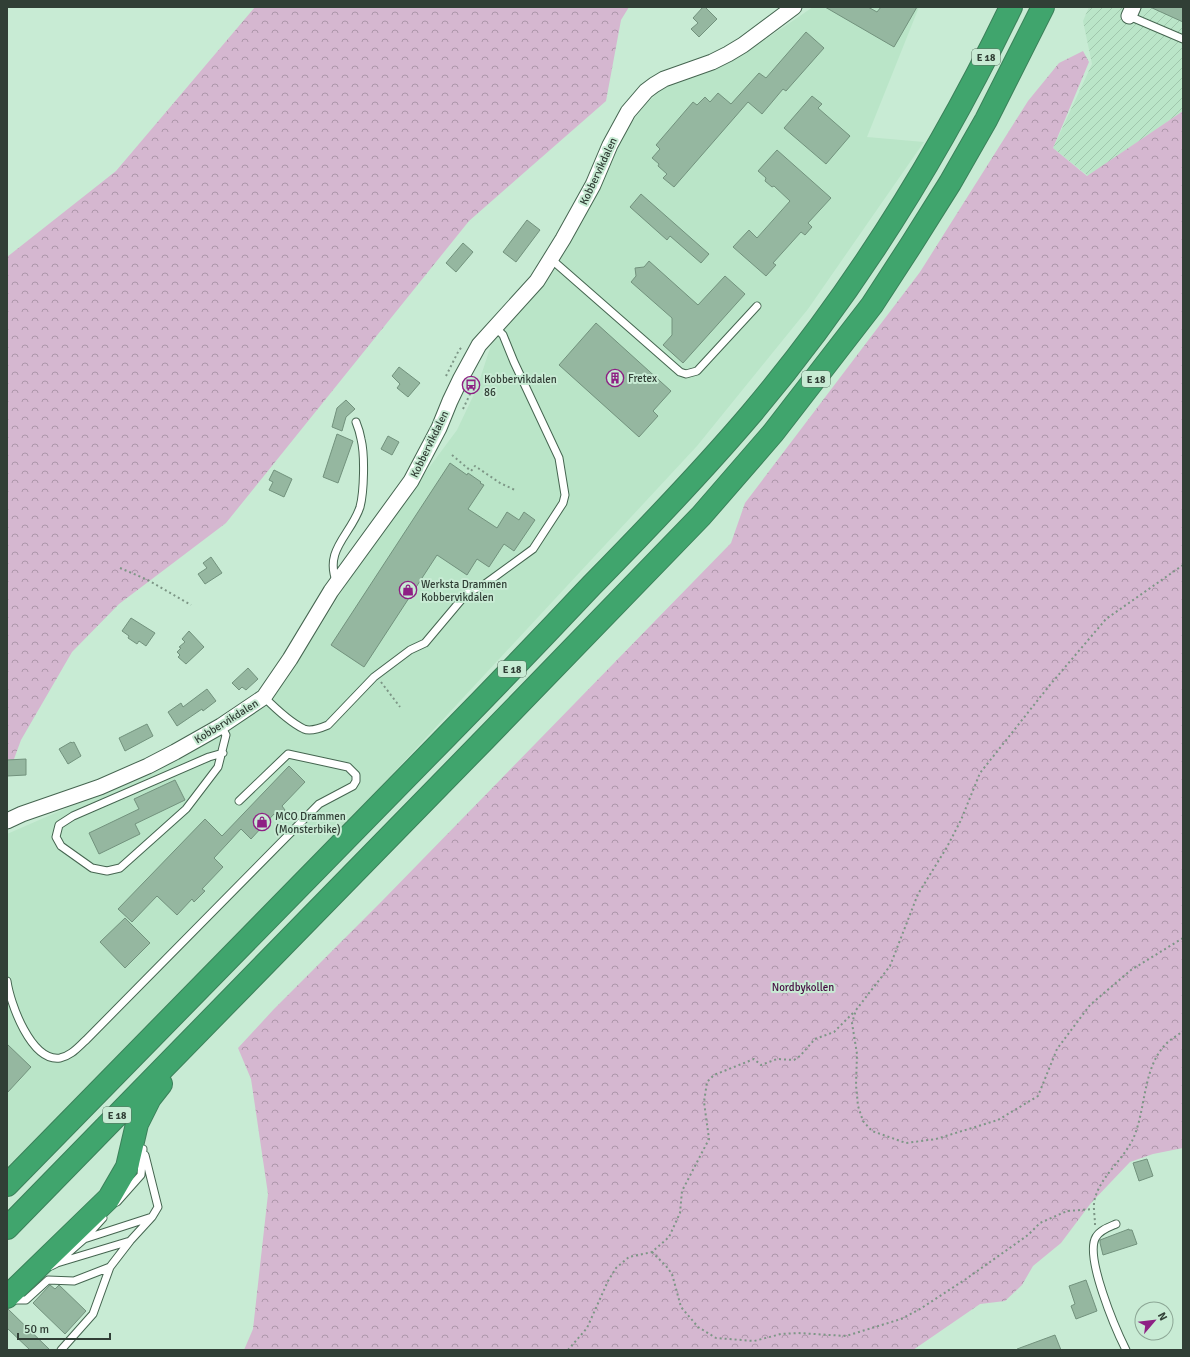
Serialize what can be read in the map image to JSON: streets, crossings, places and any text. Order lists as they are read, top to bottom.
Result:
{
  "streets": {
    "highway": ["E 18"],
    "street": ["Kobbervikdalen"]
  },
  "parks": ["Nordbykollen"],
  "places": {
    "building": ["Fretex"],
    "bus stop": ["Kobbervikdalen 86"],
    "shop": ["Werksta Drammen Kobbervikdalen", "MCO Drammen (Monsterbike)"]
  },
  "scale_bar": "50 m",
  "north": "top right"
}
